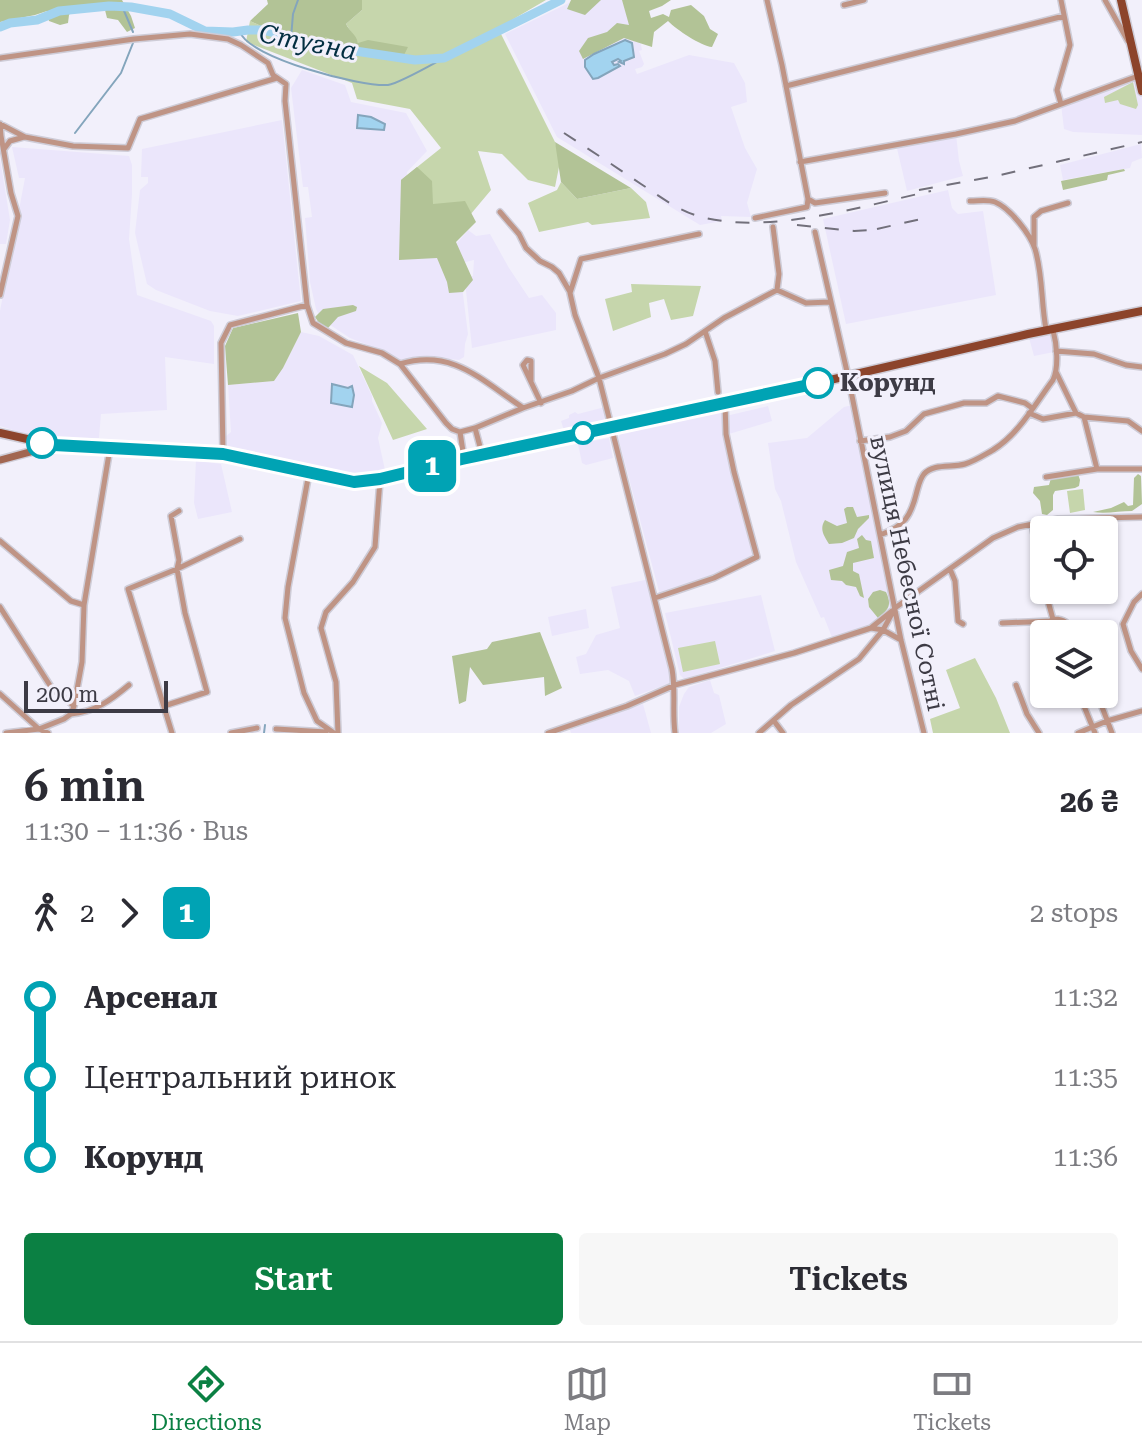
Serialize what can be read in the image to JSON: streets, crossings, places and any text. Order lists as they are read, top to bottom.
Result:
{
  "streets": {
    "street": ["вулиця Небесної Сотні"]
  },
  "water": ["Стугна"],
  "places": ["Корунд"],
  "lines": ["bus line 1"],
  "scale_bar": "200 m",
  "page": {
    "on_map": "1",
    "scale": "200 m",
    "heading": ["6 min", "11:30 – 11:36 · Bus", "26 ₴"],
    "legs": ["2", "1", "2 stops"],
    "list": [
      {
        "name": "Арсенал",
        "value": "11:32"
      },
      {
        "name": "Центральний ринок",
        "value": "11:35"
      },
      {
        "name": "Корунд",
        "value": "11:36"
      }
    ],
    "buttons": ["Start", "Tickets"],
    "tabs": ["Directions", "Map", "Tickets"]
  }
}
